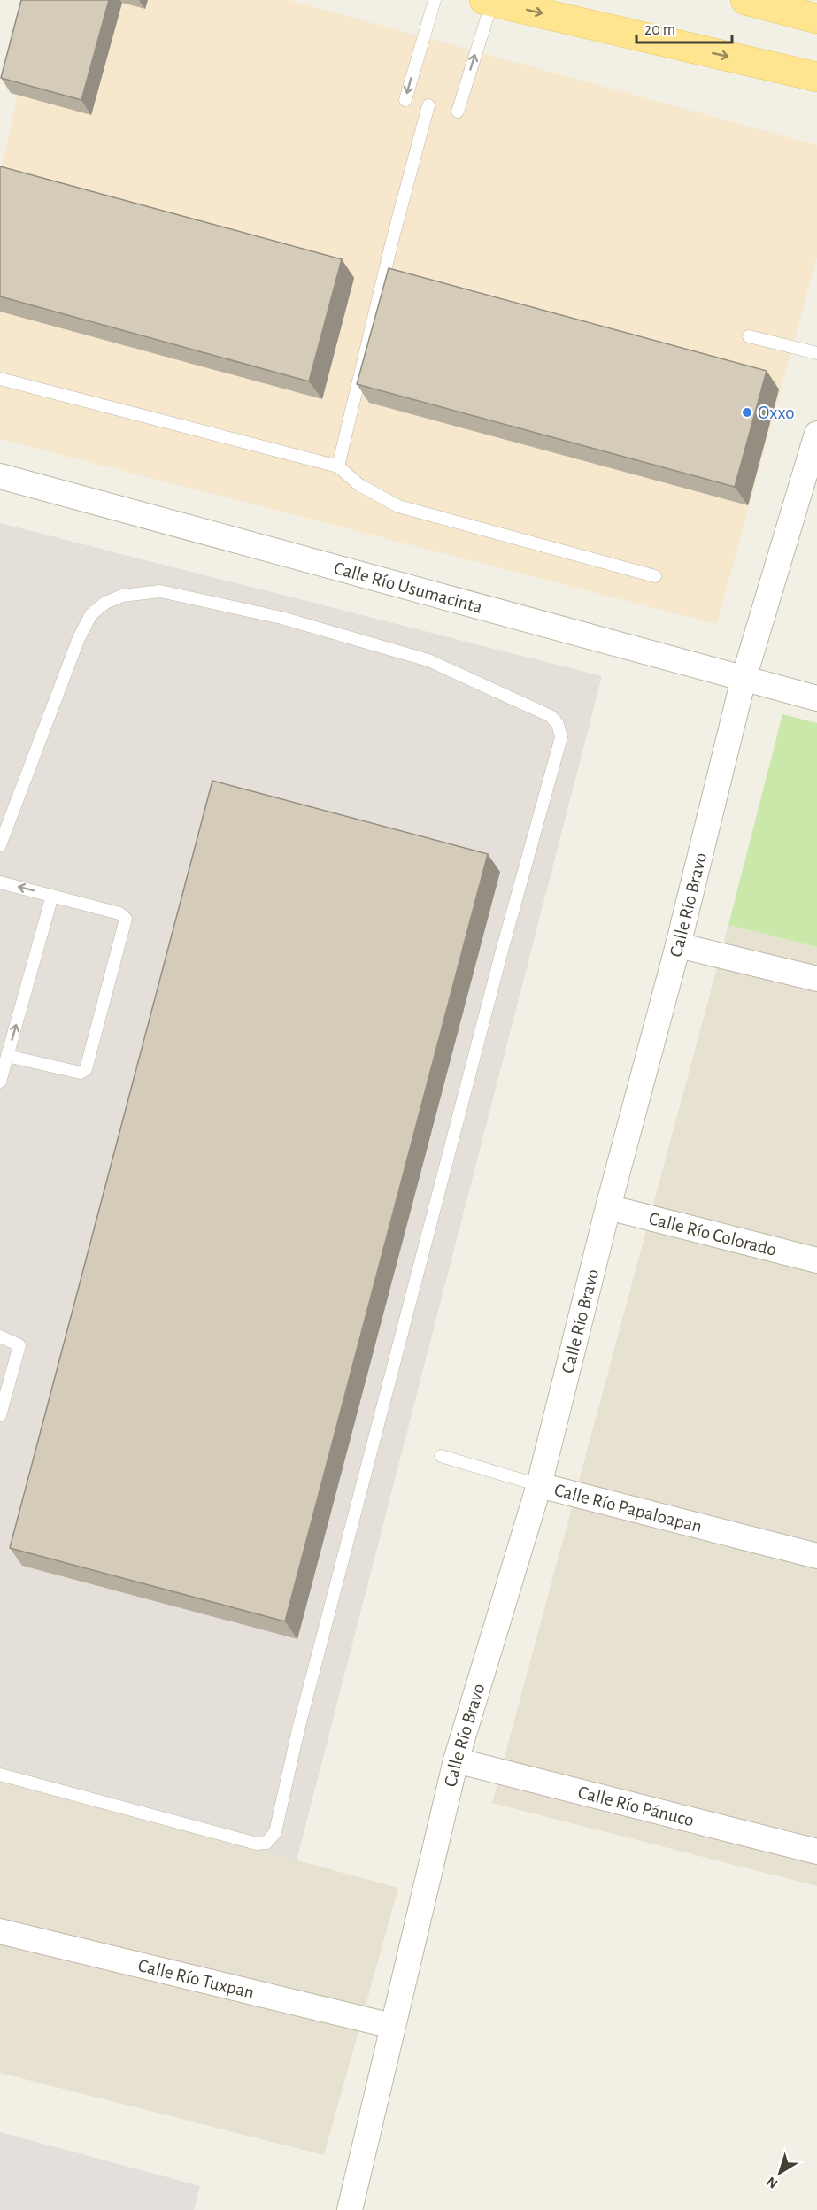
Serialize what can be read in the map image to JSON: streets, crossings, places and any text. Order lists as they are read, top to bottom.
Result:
{
  "streets": {
    "street": [
      "Calle Río Usumacinta",
      "Calle Río Bravo",
      "Calle Río Colorado",
      "Calle Río Papaloapan",
      "Calle Río Pánuco",
      "Calle Río Tuxpan"
    ]
  },
  "crossings": [
    ["Calle Río Usumacinta", "Calle Río Bravo"],
    ["Calle Río Bravo", "Calle Río Colorado"],
    ["Calle Río Bravo", "Calle Río Papaloapan"],
    ["Calle Río Bravo", "Calle Río Pánuco"],
    ["Calle Río Bravo", "Calle Río Tuxpan"]
  ],
  "places": ["Oxxo"],
  "scale_bar": "20 m",
  "north": "bottom left"
}
